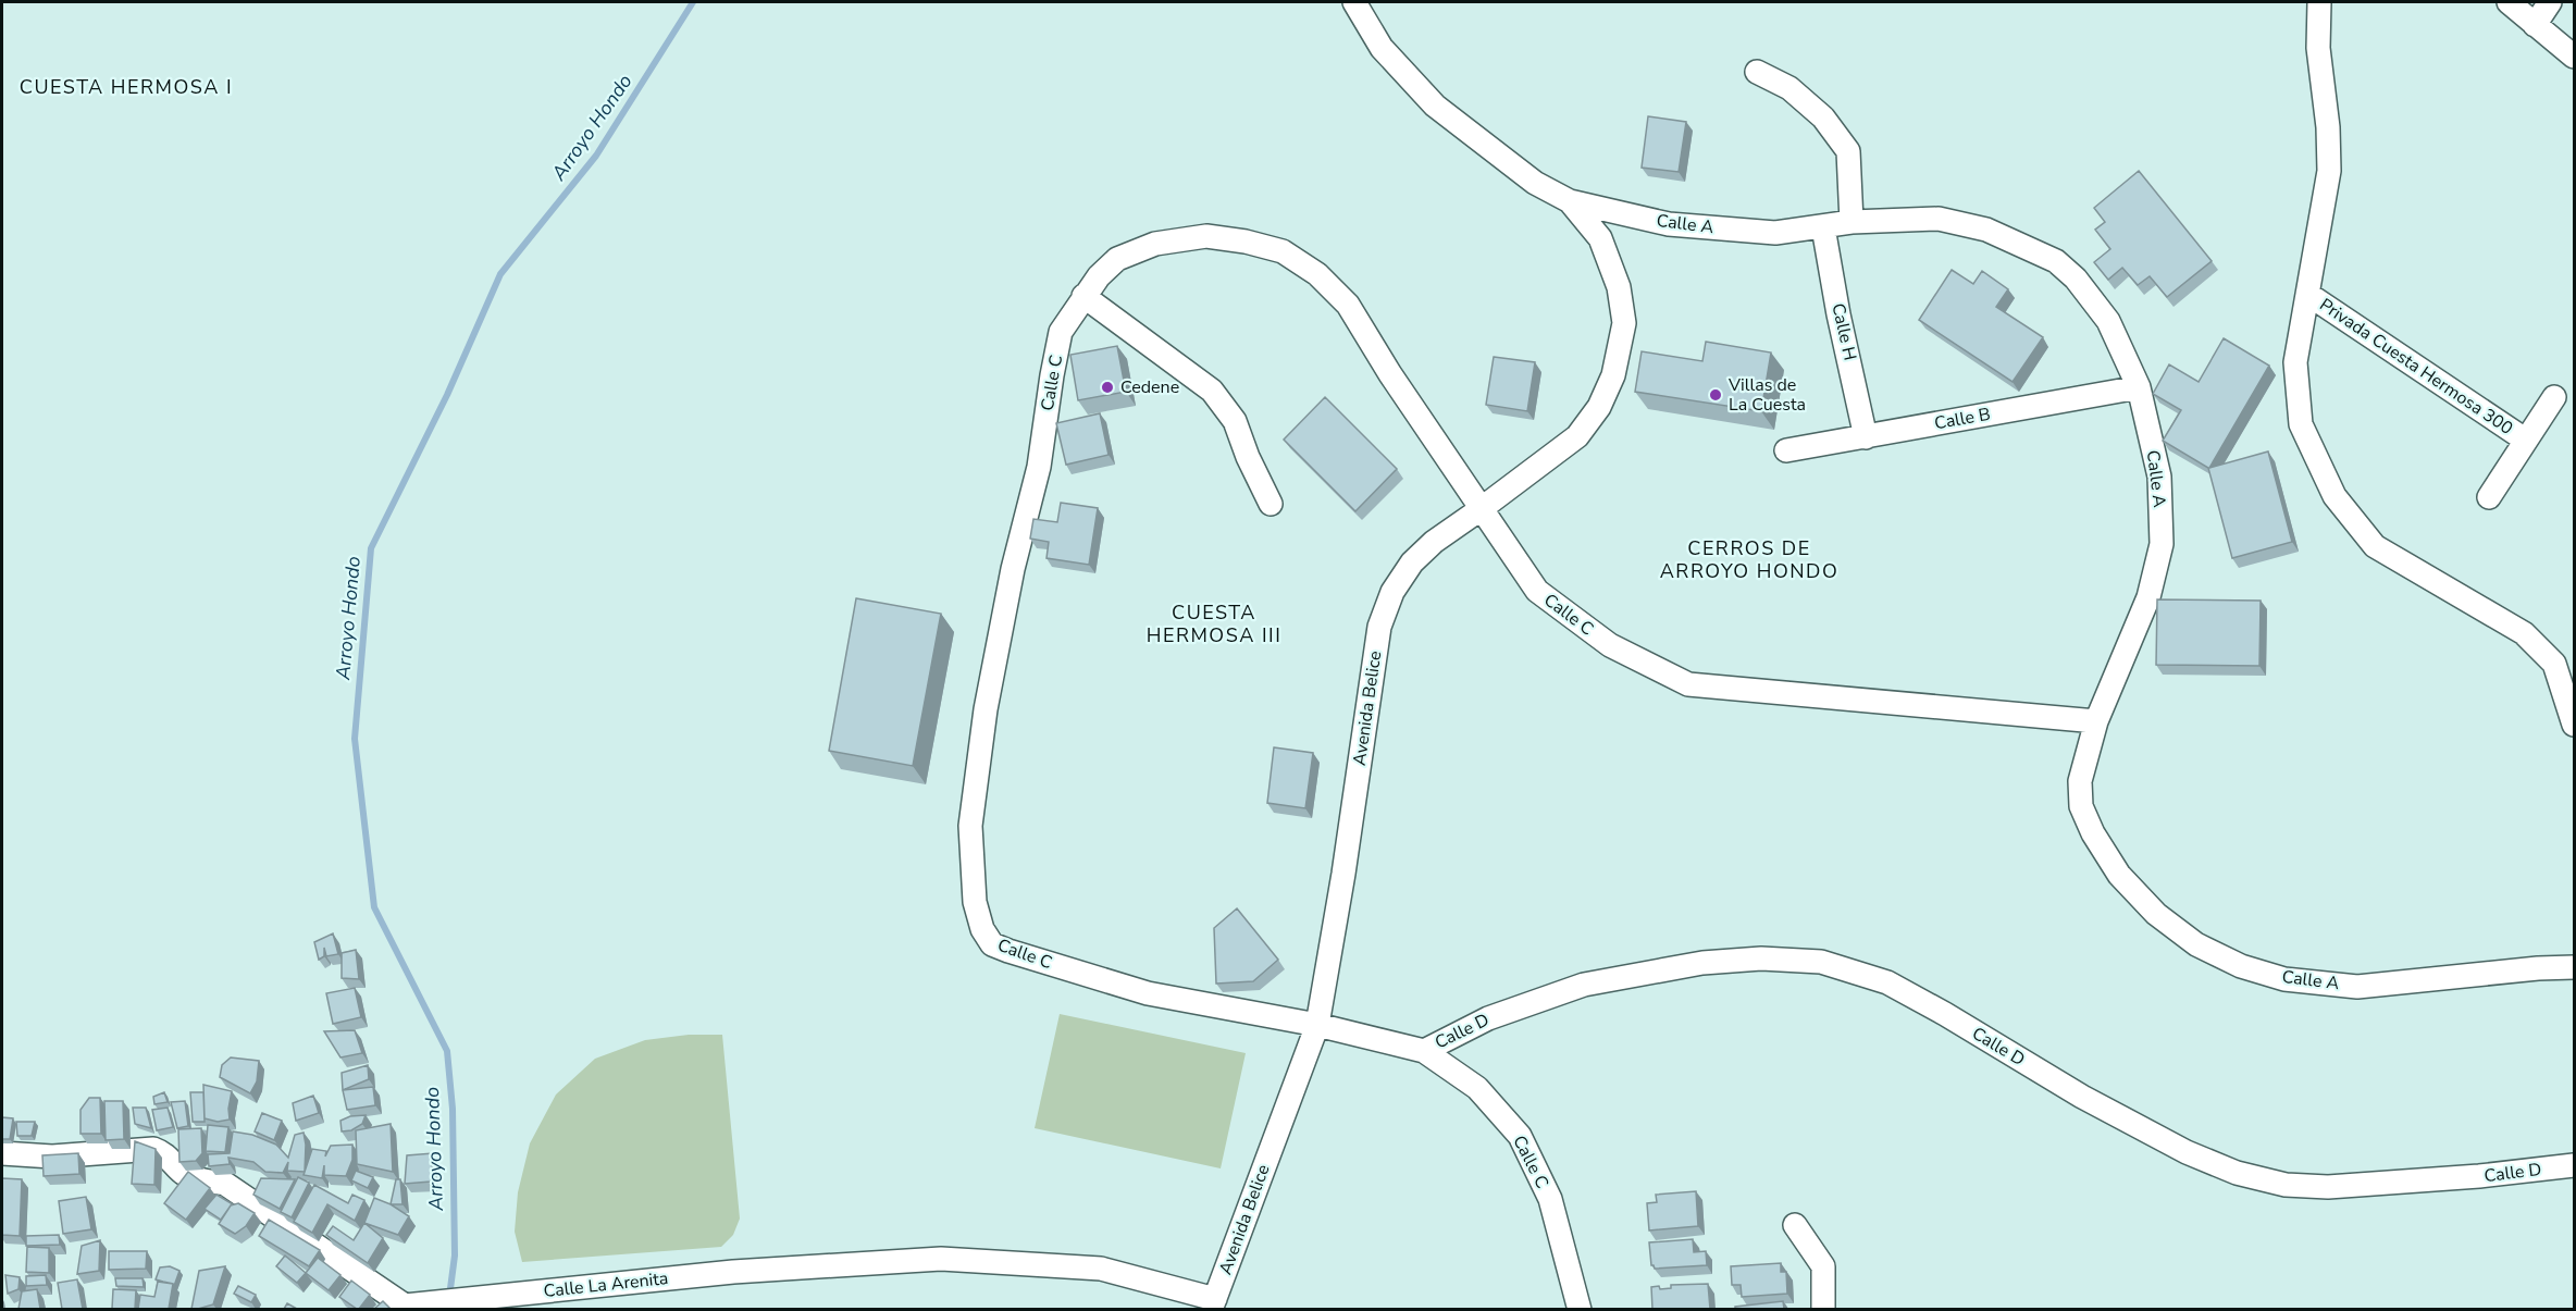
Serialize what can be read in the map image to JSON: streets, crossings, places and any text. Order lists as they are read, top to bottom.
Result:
{
  "streets": {
    "street": [
      "Calle A",
      "Calle H",
      "Privada Cuesta Hermosa 300",
      "Calle C",
      "Calle B",
      "Avenida Belice",
      "Calle D",
      "Calle La Arenita"
    ]
  },
  "crossings": [
    ["Calle A", "Calle H"],
    ["Calle A", "Calle C"],
    ["Calle A", "Calle B"],
    ["Calle A", "Avenida Belice"],
    ["Calle H", "Calle B"],
    ["Calle C", "Avenida Belice"],
    ["Calle C", "Calle D"],
    ["Avenida Belice", "Calle La Arenita"]
  ],
  "districts": ["CUESTA HERMOSA I", "CERROS DE ARROYO HONDO", "CUESTA HERMOSA III"],
  "water": ["Arroyo Hondo"],
  "places": ["Cedene", "Villas de La Cuesta"]
}
